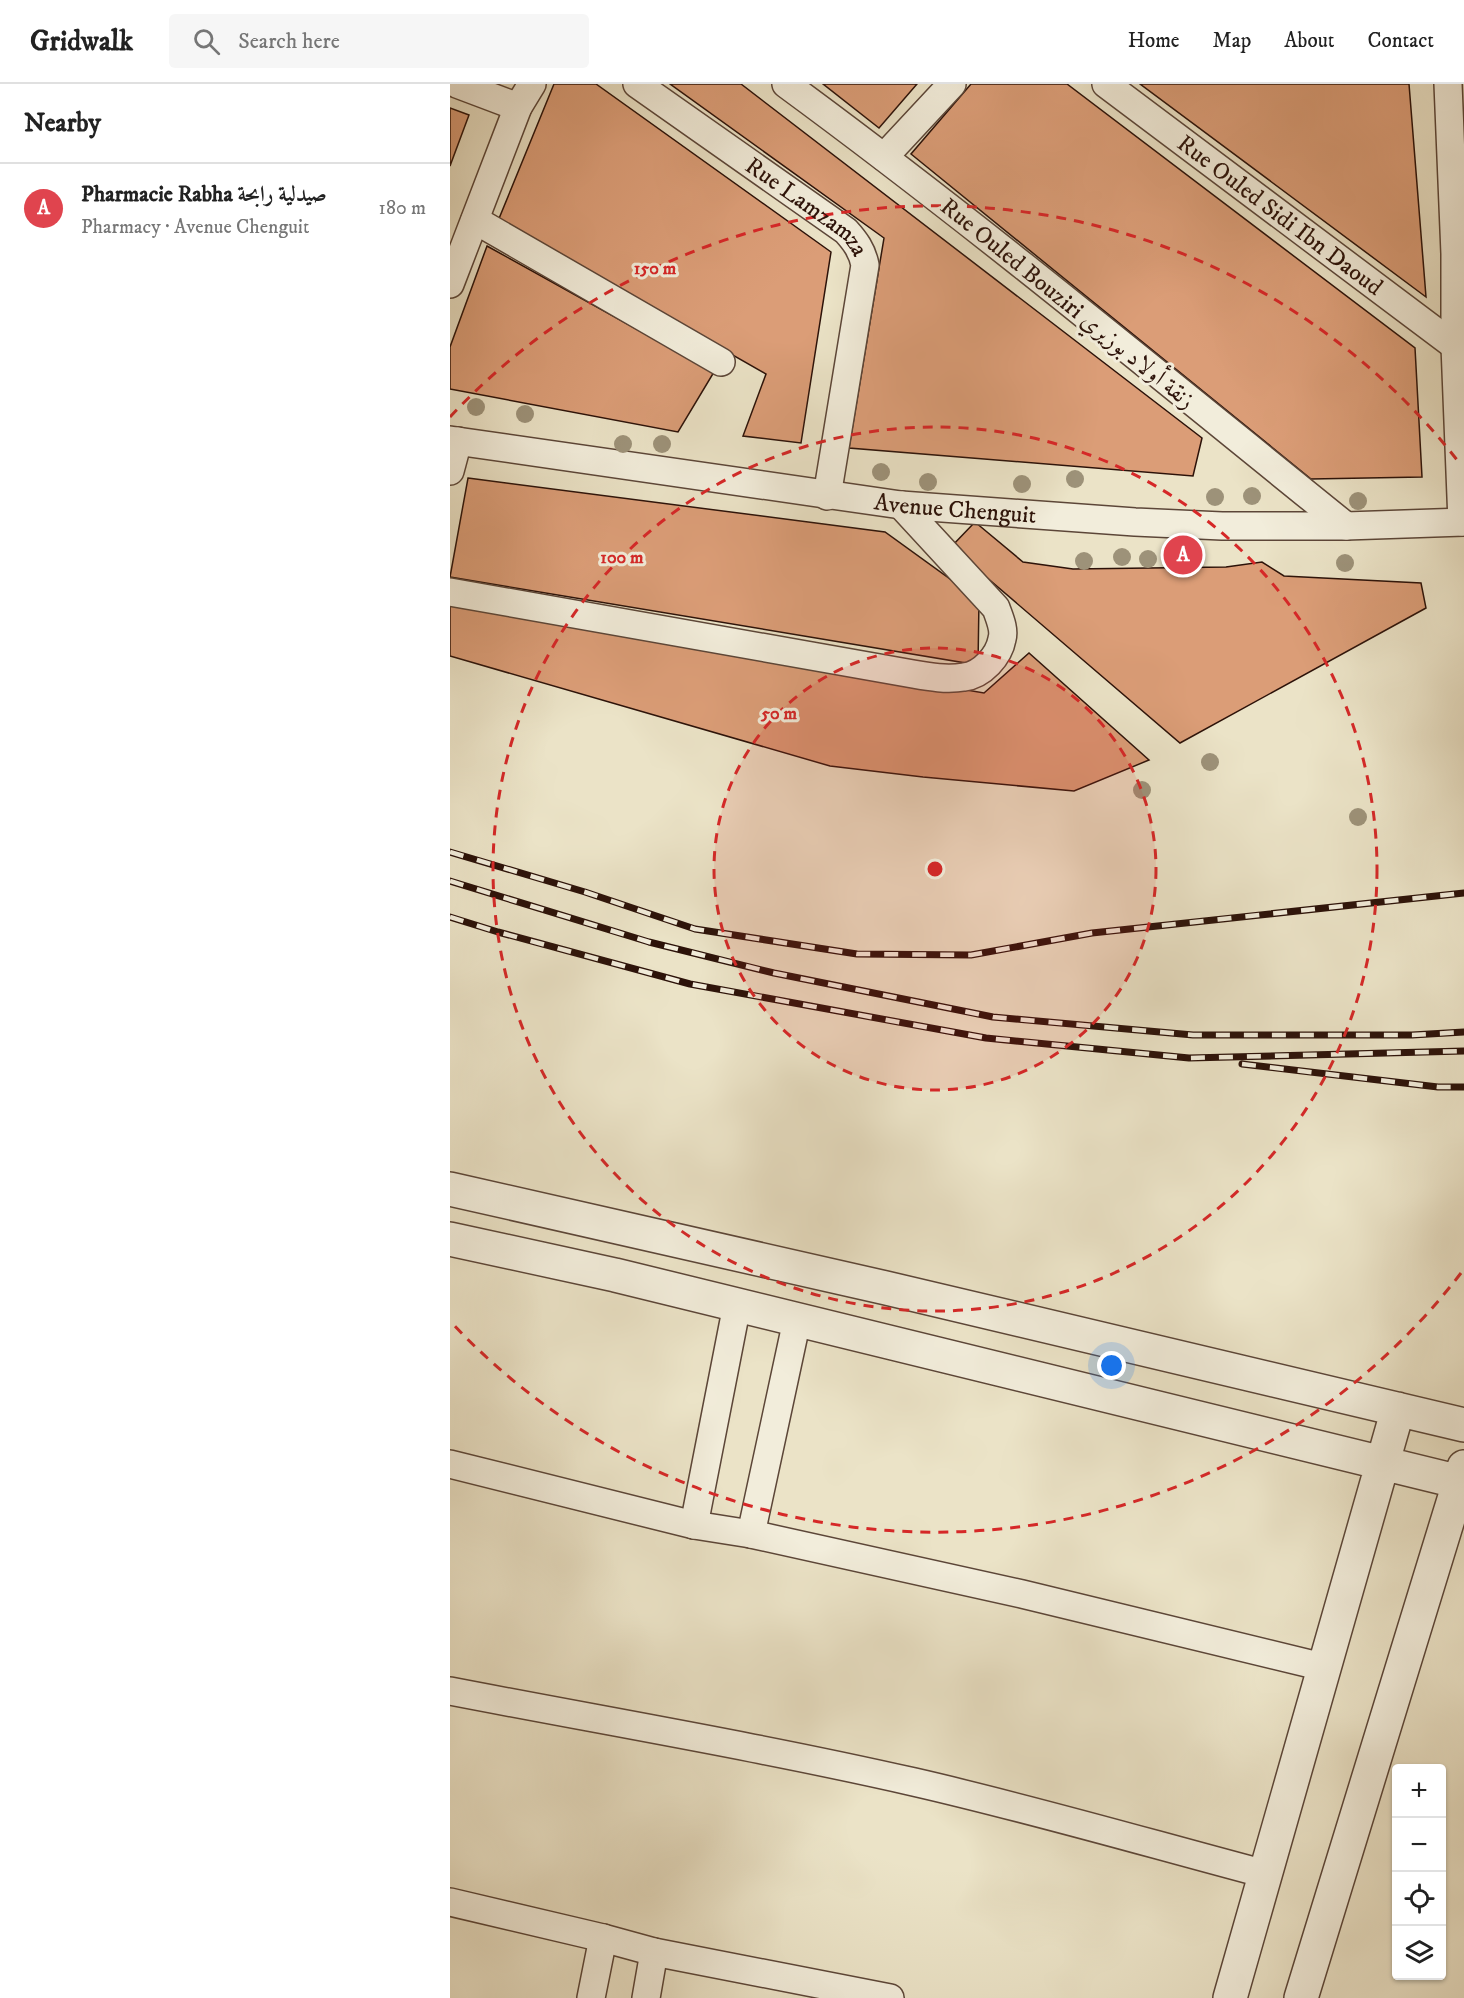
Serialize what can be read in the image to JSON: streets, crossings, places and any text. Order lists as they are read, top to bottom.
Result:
{
  "streets": {
    "street": [
      "Rue Lamzamza",
      "Rue Ouled Sidi Ibn Daoud",
      "Rue Ouled Bouziri زنقة أولاد بوزيري",
      "Avenue Chenguit"
    ]
  },
  "crossings": [
    ["Rue Lamzamza", "Avenue Chenguit"],
    ["Rue Ouled Bouziri زنقة أولاد بوزيري", "Avenue Chenguit"]
  ],
  "page": {
    "header": "Gridwalk",
    "search": "Search here",
    "nav": [
      "Home",
      "Map",
      "About",
      "Contact"
    ],
    "heading": "Nearby",
    "list": [
      {
        "mark": "A",
        "name": "Pharmacie Rabha صيدلية رابحة",
        "note": "Pharmacy · Avenue Chenguit",
        "value": "180 m"
      }
    ],
    "pins": "A",
    "map_buttons": ["+", "−"]
  },
  "rings": ["150 m", "100 m", "50 m"]
}
